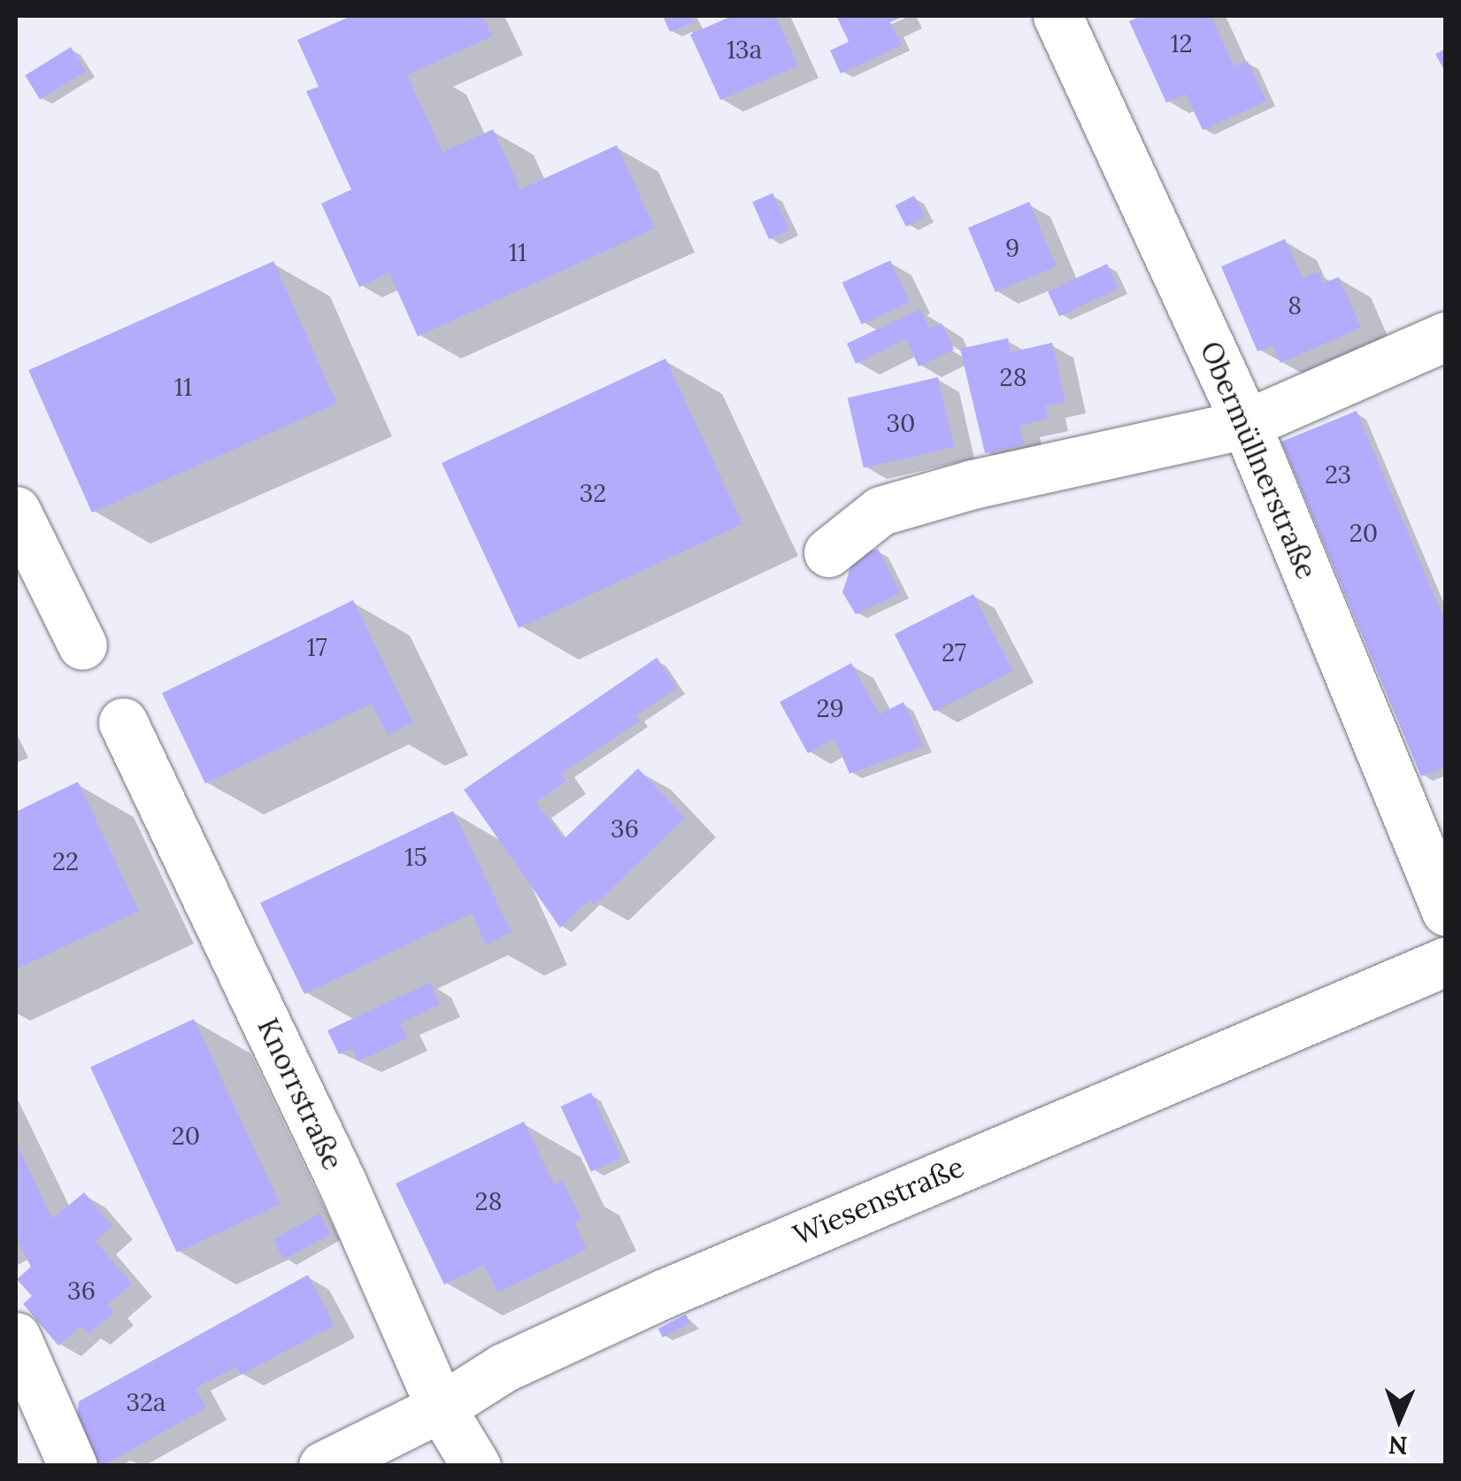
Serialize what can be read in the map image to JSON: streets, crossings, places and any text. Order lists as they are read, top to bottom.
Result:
{
  "streets": {
    "street": ["Obermüllnerstraße", "Knorrstraße", "Wiesenstraße"]
  },
  "crossings": [
    ["Knorrstraße", "Wiesenstraße"]
  ],
  "house_numbers": [
    "12",
    "13a",
    "9",
    "11",
    "8",
    "28",
    "11",
    "30",
    "23",
    "32",
    "20",
    "17",
    "27",
    "29",
    "36",
    "15",
    "22",
    "20",
    "28",
    "36",
    "32a"
  ],
  "north": "bottom"
}
